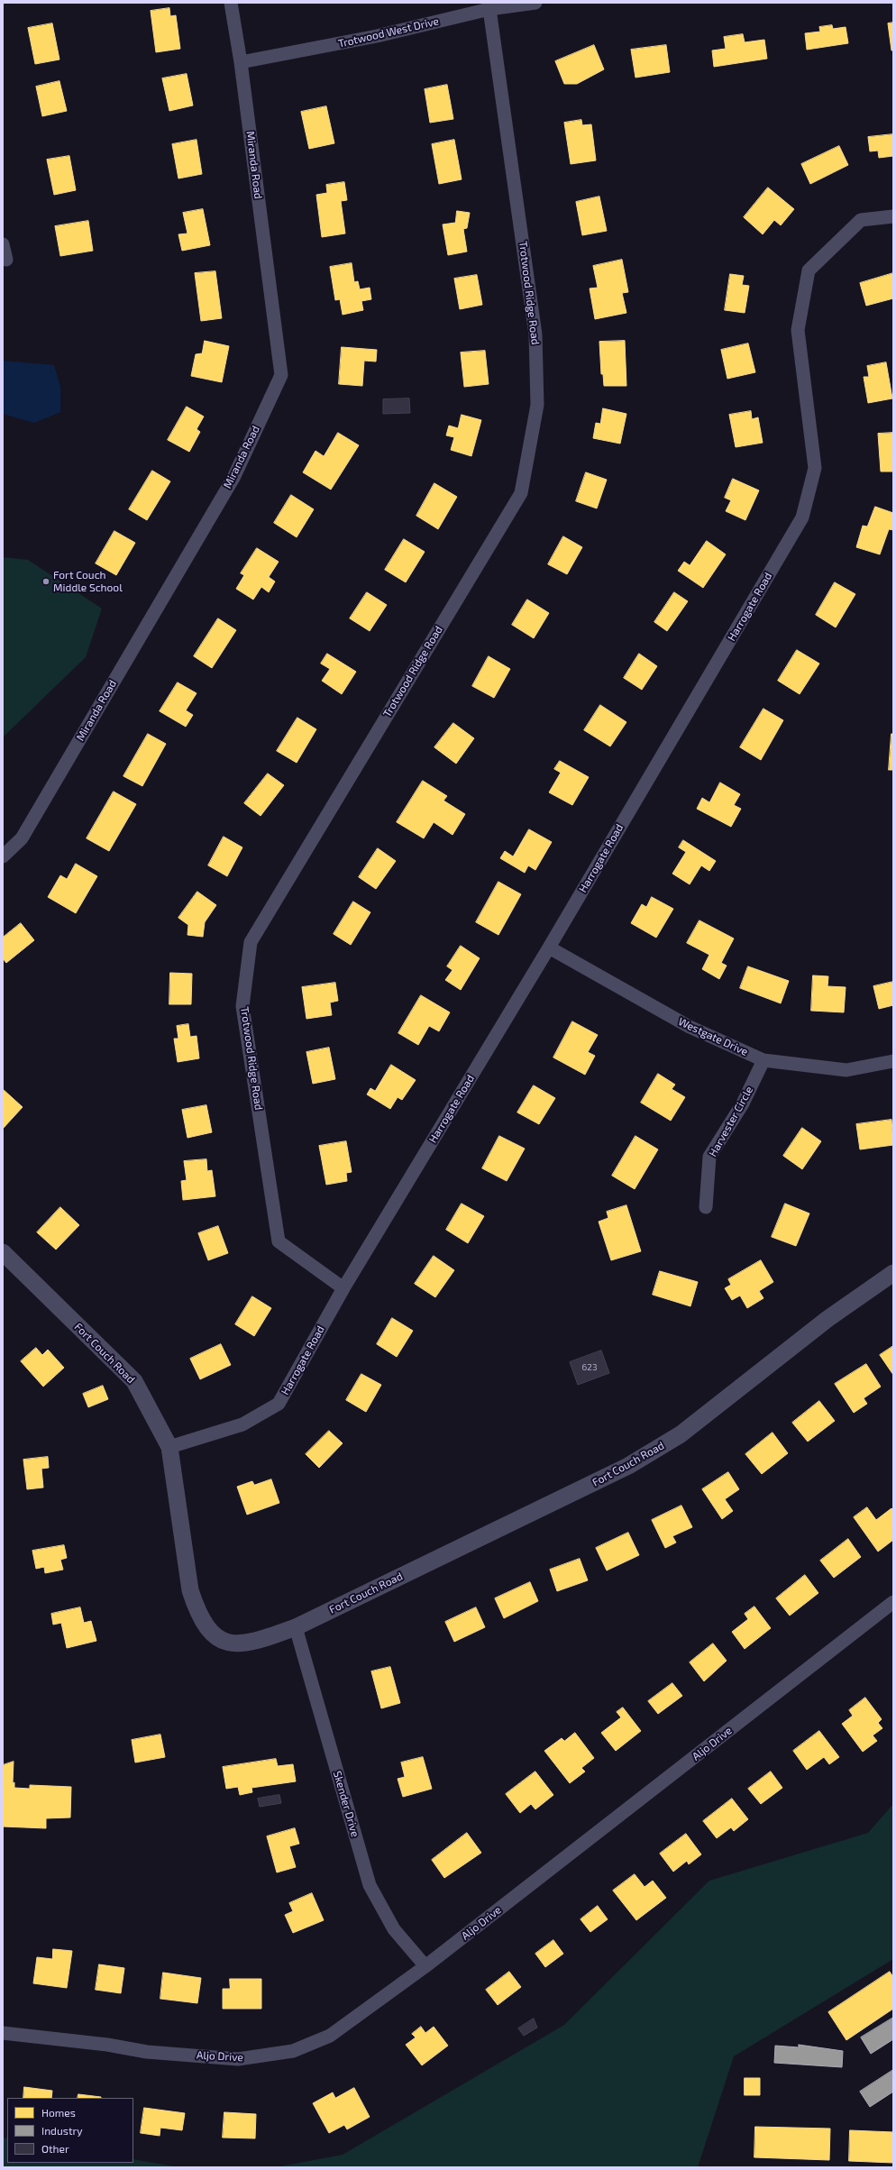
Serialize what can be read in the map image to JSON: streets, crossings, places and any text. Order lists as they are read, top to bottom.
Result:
{
  "streets": {
    "street": [
      "Trotwood West Drive",
      "Miranda Road",
      "Trotwood Ridge Road",
      "Harrogate Road",
      "Westgate Drive",
      "Harvester Circle",
      "Fort Couch Road",
      "Aljo Drive",
      "Skender Drive"
    ]
  },
  "crossings": [
    ["Trotwood West Drive", "Miranda Road"],
    ["Trotwood West Drive", "Trotwood Ridge Road"],
    ["Trotwood Ridge Road", "Harrogate Road"],
    ["Harrogate Road", "Westgate Drive"],
    ["Harrogate Road", "Fort Couch Road"],
    ["Westgate Drive", "Harvester Circle"],
    ["Fort Couch Road", "Skender Drive"],
    ["Aljo Drive", "Skender Drive"]
  ],
  "places": ["Fort Couch Middle School"],
  "house_numbers": ["623"],
  "legend": ["Homes", "Industry", "Other"]
}
